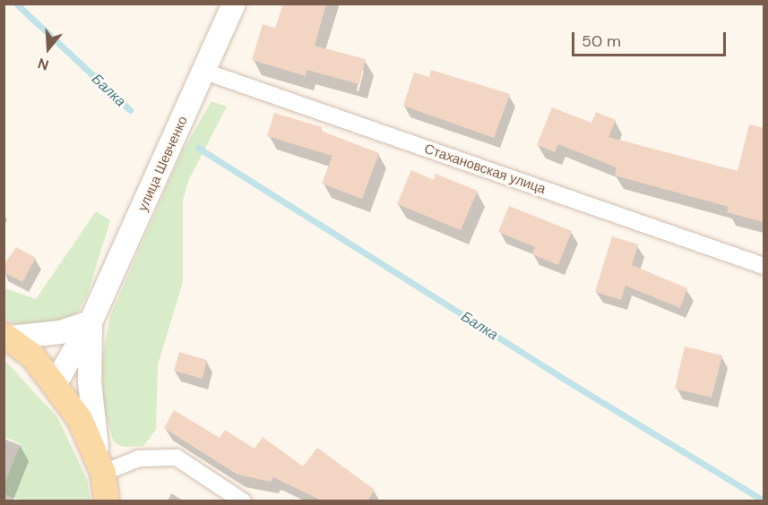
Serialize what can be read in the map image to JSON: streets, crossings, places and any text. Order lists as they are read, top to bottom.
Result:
{
  "streets": {
    "main road": ["улица Шевченко"],
    "street": ["Стахановская улица"]
  },
  "crossings": [
    ["улица Шевченко", "Стахановская улица"]
  ],
  "water": ["Балка"],
  "scale_bar": "50 m",
  "north": "bottom"
}
